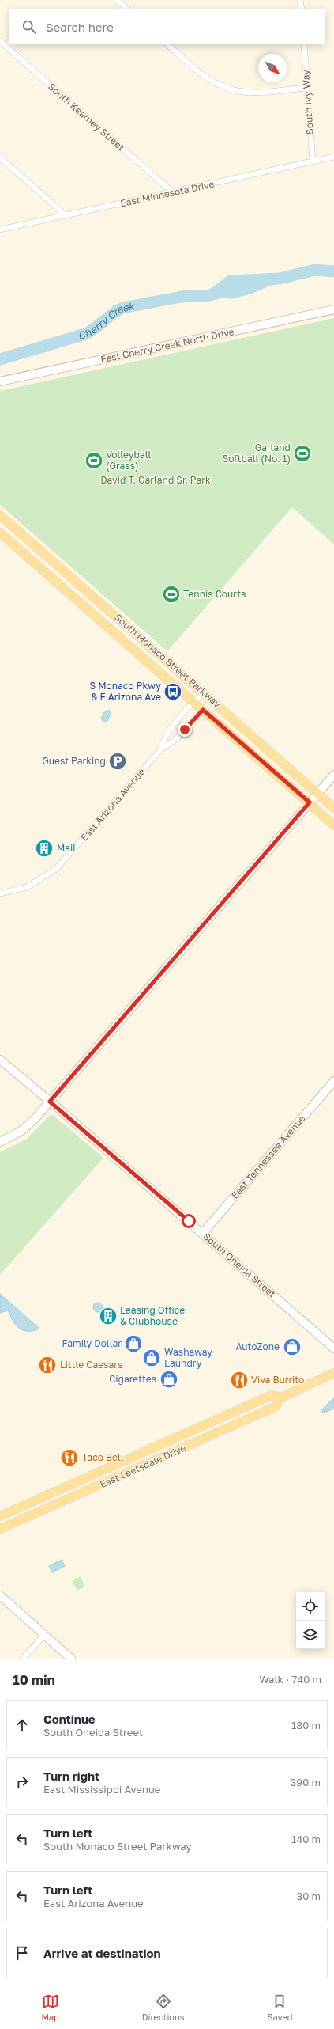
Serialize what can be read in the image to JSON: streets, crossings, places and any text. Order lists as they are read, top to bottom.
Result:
{
  "streets": {
    "main road": ["South Monaco Street Parkway", "East Leetsdale Drive"],
    "street": [
      "South Ivy Way",
      "South Kearney Street",
      "East Minnesota Drive",
      "East Cherry Creek North Drive",
      "East Arizona Avenue",
      "East Tennessee Avenue",
      "South Oneida Street"
    ]
  },
  "crossings": [
    ["South Ivy Way", "East Minnesota Drive"],
    ["South Kearney Street", "East Minnesota Drive"],
    ["South Monaco Street Parkway", "East Arizona Avenue"],
    ["East Tennessee Avenue", "South Oneida Street"]
  ],
  "water": ["Cherry Creek"],
  "parks": ["David T. Garland Sr. Park"],
  "places": {
    "sports": ["Garland Softball (No. 1)", "Volleyball (Grass)", "Tennis Courts"],
    "bus stop": ["S Monaco Pkwy & E Arizona Ave"],
    "parking": ["Guest Parking"],
    "building": ["Mail", "Leasing Office & Clubhouse"],
    "shop": [
      "Family Dollar",
      "AutoZone",
      "Washaway Laundry",
      "Cigarettes"
    ],
    "restaurant": ["Little Caesars", "Viva Burrito", "Taco Bell"]
  },
  "north": "bottom right",
  "page": {
    "search": "Search here",
    "heading": ["10 min", "Walk · 740 m"],
    "list": [
      ["Continue", "South Oneida Street", "180 m"],
      ["Turn right", "East Mississippi Avenue", "390 m"],
      ["Turn left", "South Monaco Street Parkway", "140 m"],
      ["Turn left", "East Arizona Avenue", "30 m"],
      "Arrive at destination"
    ],
    "nav": ["Map", "Directions", "Saved"]
  }
}
